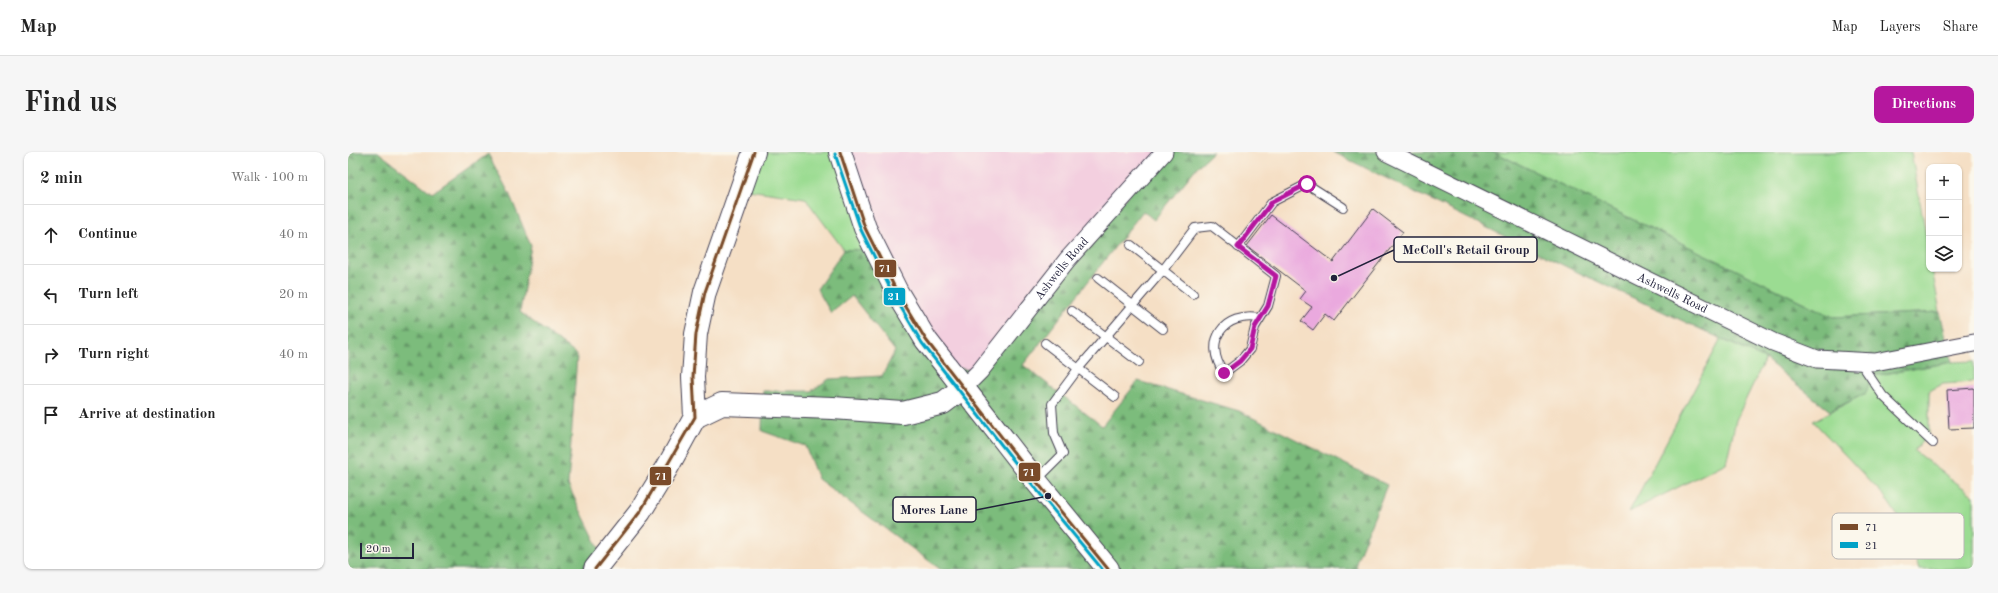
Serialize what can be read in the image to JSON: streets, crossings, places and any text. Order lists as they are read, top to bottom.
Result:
{
  "streets": {
    "street": ["Ashwells Road"]
  },
  "places": ["McColl's Retail Group", "Mores Lane"],
  "lines": ["transit line 71", "transit line 21"],
  "legend": ["71", "21"],
  "scale_bar": "20 m",
  "page": {
    "header": "Map",
    "nav": ["Map", "Layers", "Share"],
    "buttons": "Directions",
    "title": "Find us",
    "heading": ["2 min", "Walk · 100 m"],
    "map_buttons": ["+", "−"],
    "list": [
      ["Continue", "40 m"],
      ["Turn left", "20 m"],
      ["Turn right", "40 m"],
      "Arrive at destination"
    ],
    "scale": "20 m"
  }
}
